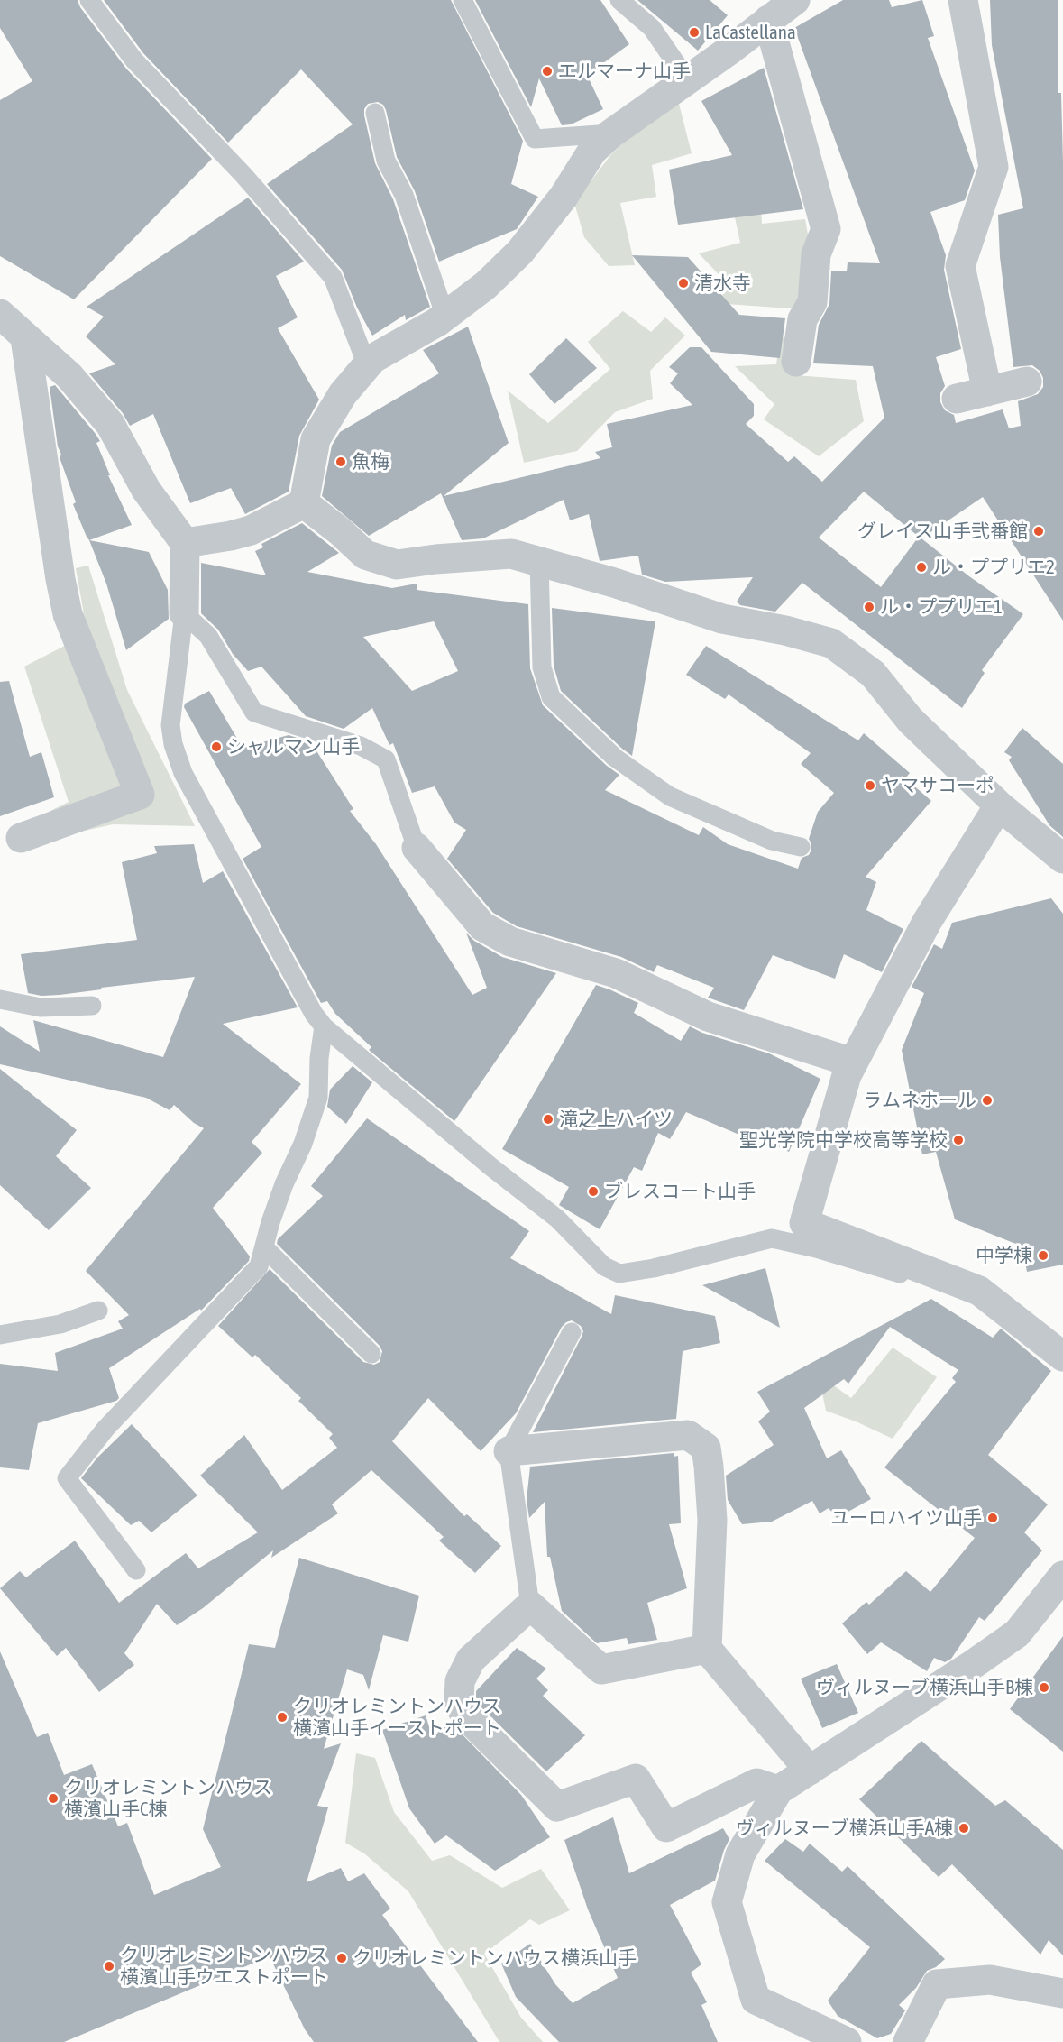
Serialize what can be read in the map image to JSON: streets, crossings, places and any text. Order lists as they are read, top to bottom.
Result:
{
  "places": [
    "LaCastellana",
    "エルマーナ山手",
    "清水寺",
    "魚梅",
    "グレイス山手弐番館",
    "ル・ププリエ2",
    "ル・ププリエ1",
    "シャルマン山手",
    "ヤマサコーポ",
    "ラムネホール",
    "滝之上ハイツ",
    "聖光学院中学校高等学校",
    "ブレスコート山手",
    "中学棟",
    "ユーロハイツ山手",
    "ヴィルヌーブ横浜山手B棟",
    "クリオレミントンハウス 横濱山手イーストポート",
    "クリオレミントンハウス 横濱山手C棟",
    "ヴィルヌーブ横浜山手A棟",
    "クリオレミントンハウス横浜山手",
    "クリオレミントンハウス 横濱山手ウエストポート"
  ]
}
